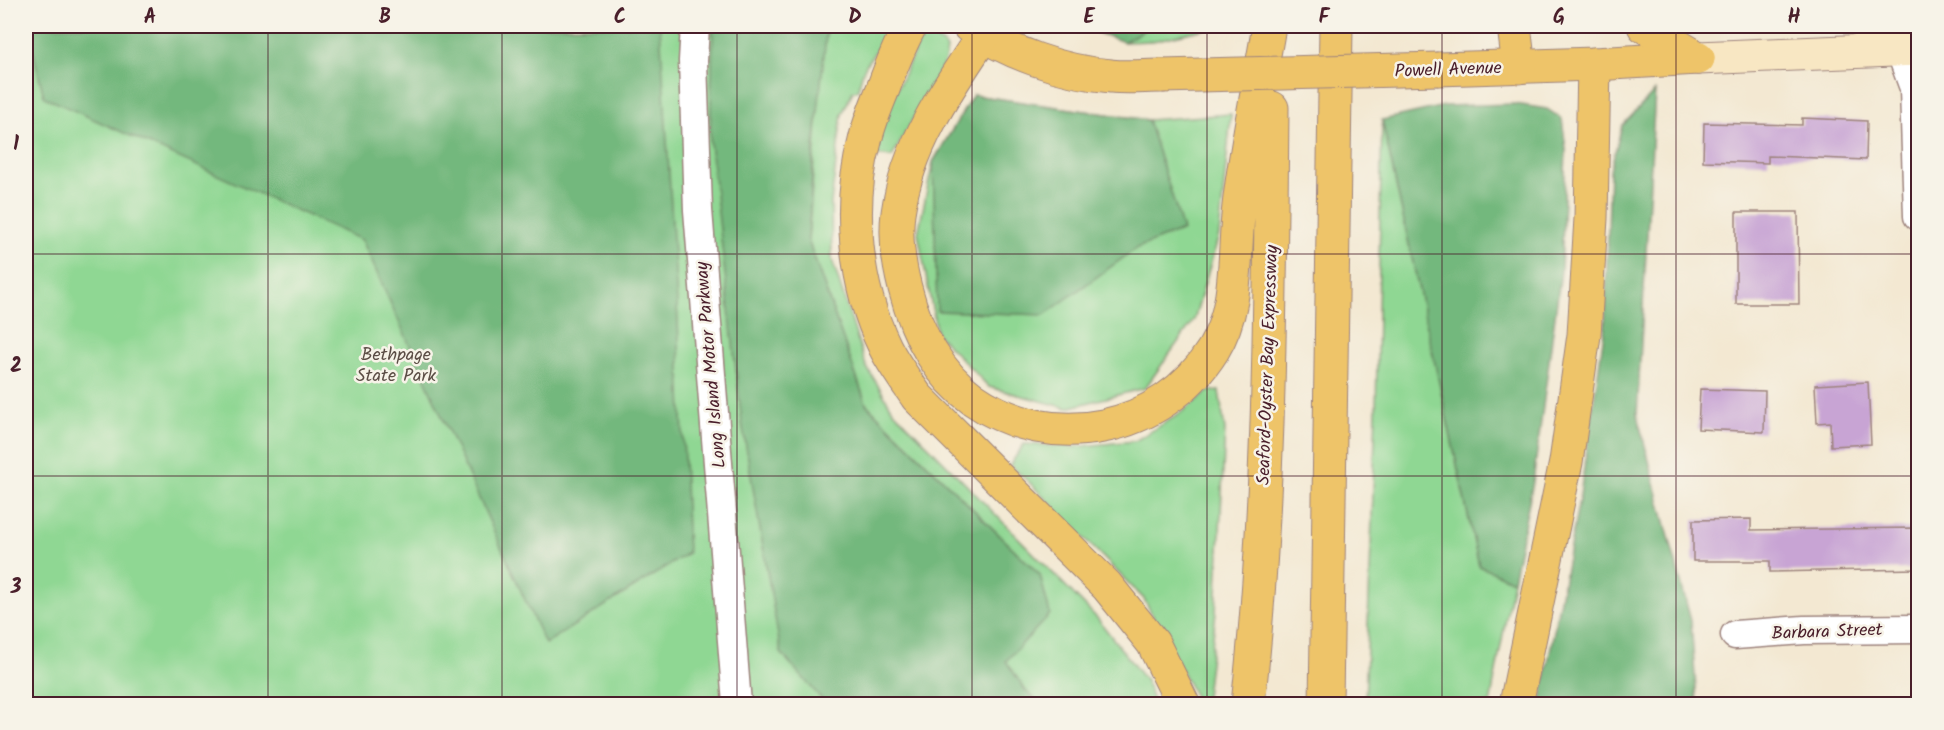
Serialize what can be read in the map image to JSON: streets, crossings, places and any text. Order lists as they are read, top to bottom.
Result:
{
  "streets": {
    "main road": ["Powell Avenue", "Seaford-Oyster Bay Expressway"],
    "street": ["Long Island Motor Parkway", "Barbara Street"]
  },
  "parks": ["Bethpage State Park"],
  "grid": {
    "columns": [
      "A",
      "B",
      "C",
      "D",
      "E",
      "F",
      "G",
      "H"
    ],
    "rows": ["1", "2", "3"]
  }
}
